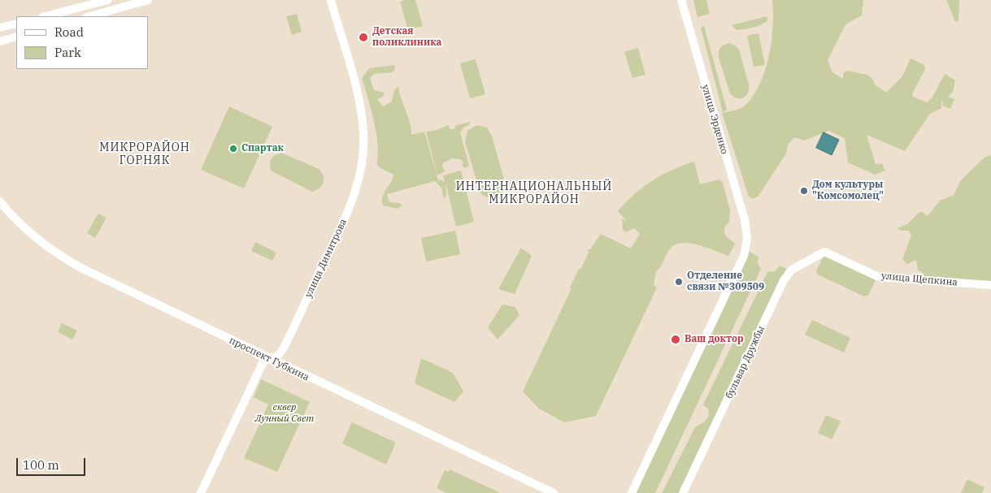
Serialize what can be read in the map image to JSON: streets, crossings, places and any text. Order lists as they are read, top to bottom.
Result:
{
  "streets": {
    "main road": [
      "улица Эрденко",
      "улица Димитрова",
      "улица Щепкина",
      "проспект Губкина",
      "бульвар Дружбы"
    ]
  },
  "crossings": [
    ["улица Димитрова", "проспект Губкина"],
    ["улица Щепкина", "бульвар Дружбы"]
  ],
  "districts": ["МИКРОРАЙОН ГОРНЯК", "ИНТЕРНАЦИОНАЛЬНЫЙ МИКРОРАЙОН"],
  "parks": ["сквер Лунный Свет"],
  "places": [
    "Детская поликлиника",
    "Спартак",
    "Дом культуры \"Комсомолец\"",
    "Отделение связи №309509",
    "Ваш доктор"
  ],
  "legend": ["Road", "Park"],
  "scale_bar": "100 m"
}
